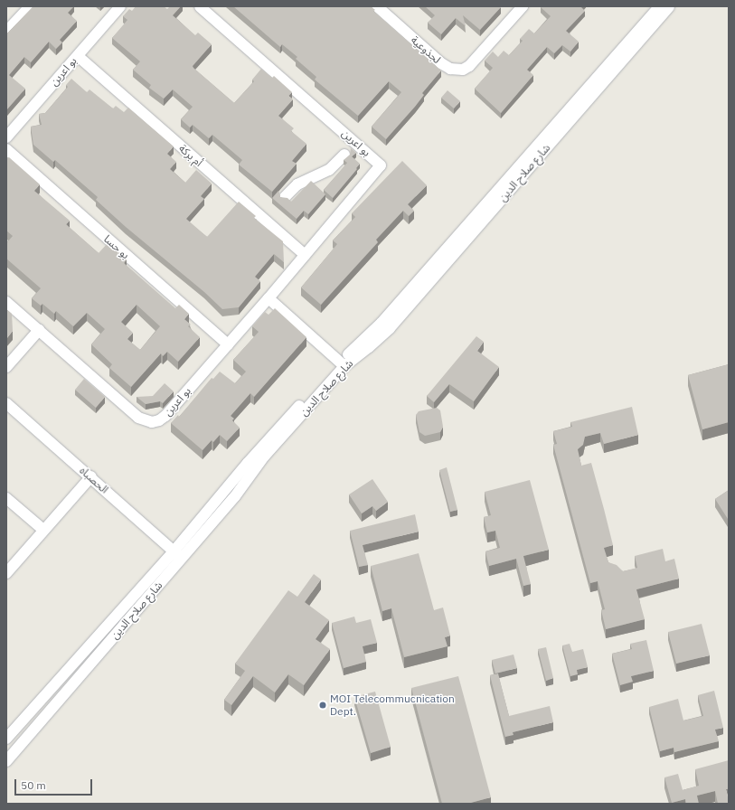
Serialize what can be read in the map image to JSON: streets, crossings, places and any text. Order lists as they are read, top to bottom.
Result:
{
  "streets": {
    "street": [
      "لجذوعية",
      "بو اعرين",
      "أم بركة",
      "شارع صلاح الدين",
      "بو حسا",
      "الحصباه"
    ]
  },
  "crossings": [
    ["بو اعرين", "أم بركة"],
    ["بو اعرين", "بو حسا"],
    ["شارع صلاح الدين", "الحصباه"]
  ],
  "places": ["MOI Telecommucnication Dept."],
  "scale_bar": "50 m"
}
